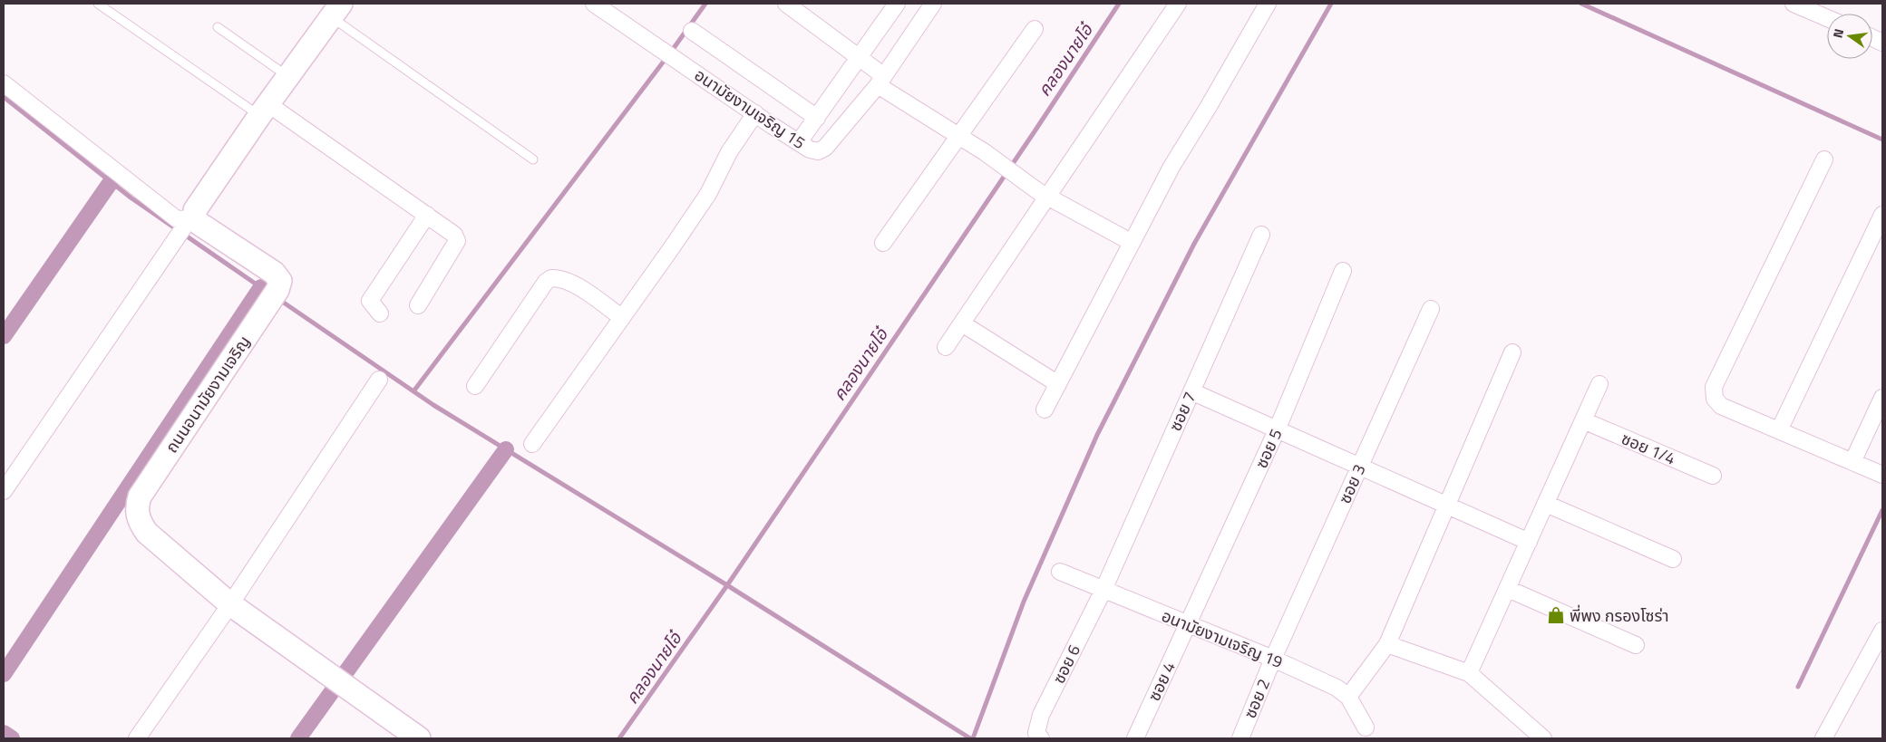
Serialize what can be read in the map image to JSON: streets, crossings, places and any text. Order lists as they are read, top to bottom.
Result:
{
  "streets": {
    "street": [
      "อนามัยงามเจริญ 15",
      "ถนนอนามัยงามเจริญ",
      "ซอย 7",
      "ซอย 5",
      "ซอย 1/4",
      "ซอย 3",
      "อนามัยงามเจริญ 19",
      "ซอย 6",
      "ซอย 4",
      "ซอย 2"
    ]
  },
  "crossings": [
    ["ซอย 7", "อนามัยงามเจริญ 19"],
    ["ซอย 7", "ซอย 6"],
    ["ซอย 5", "อนามัยงามเจริญ 19"],
    ["ซอย 5", "ซอย 4"],
    ["ซอย 3", "อนามัยงามเจริญ 19"],
    ["ซอย 3", "ซอย 2"],
    ["อนามัยงามเจริญ 19", "ซอย 6"],
    ["อนามัยงามเจริญ 19", "ซอย 4"],
    ["อนามัยงามเจริญ 19", "ซอย 2"]
  ],
  "water": ["คลองนายโอ๋"],
  "places": {
    "shop": ["พี่พง กรองโซร่า"]
  },
  "north": "left"
}
